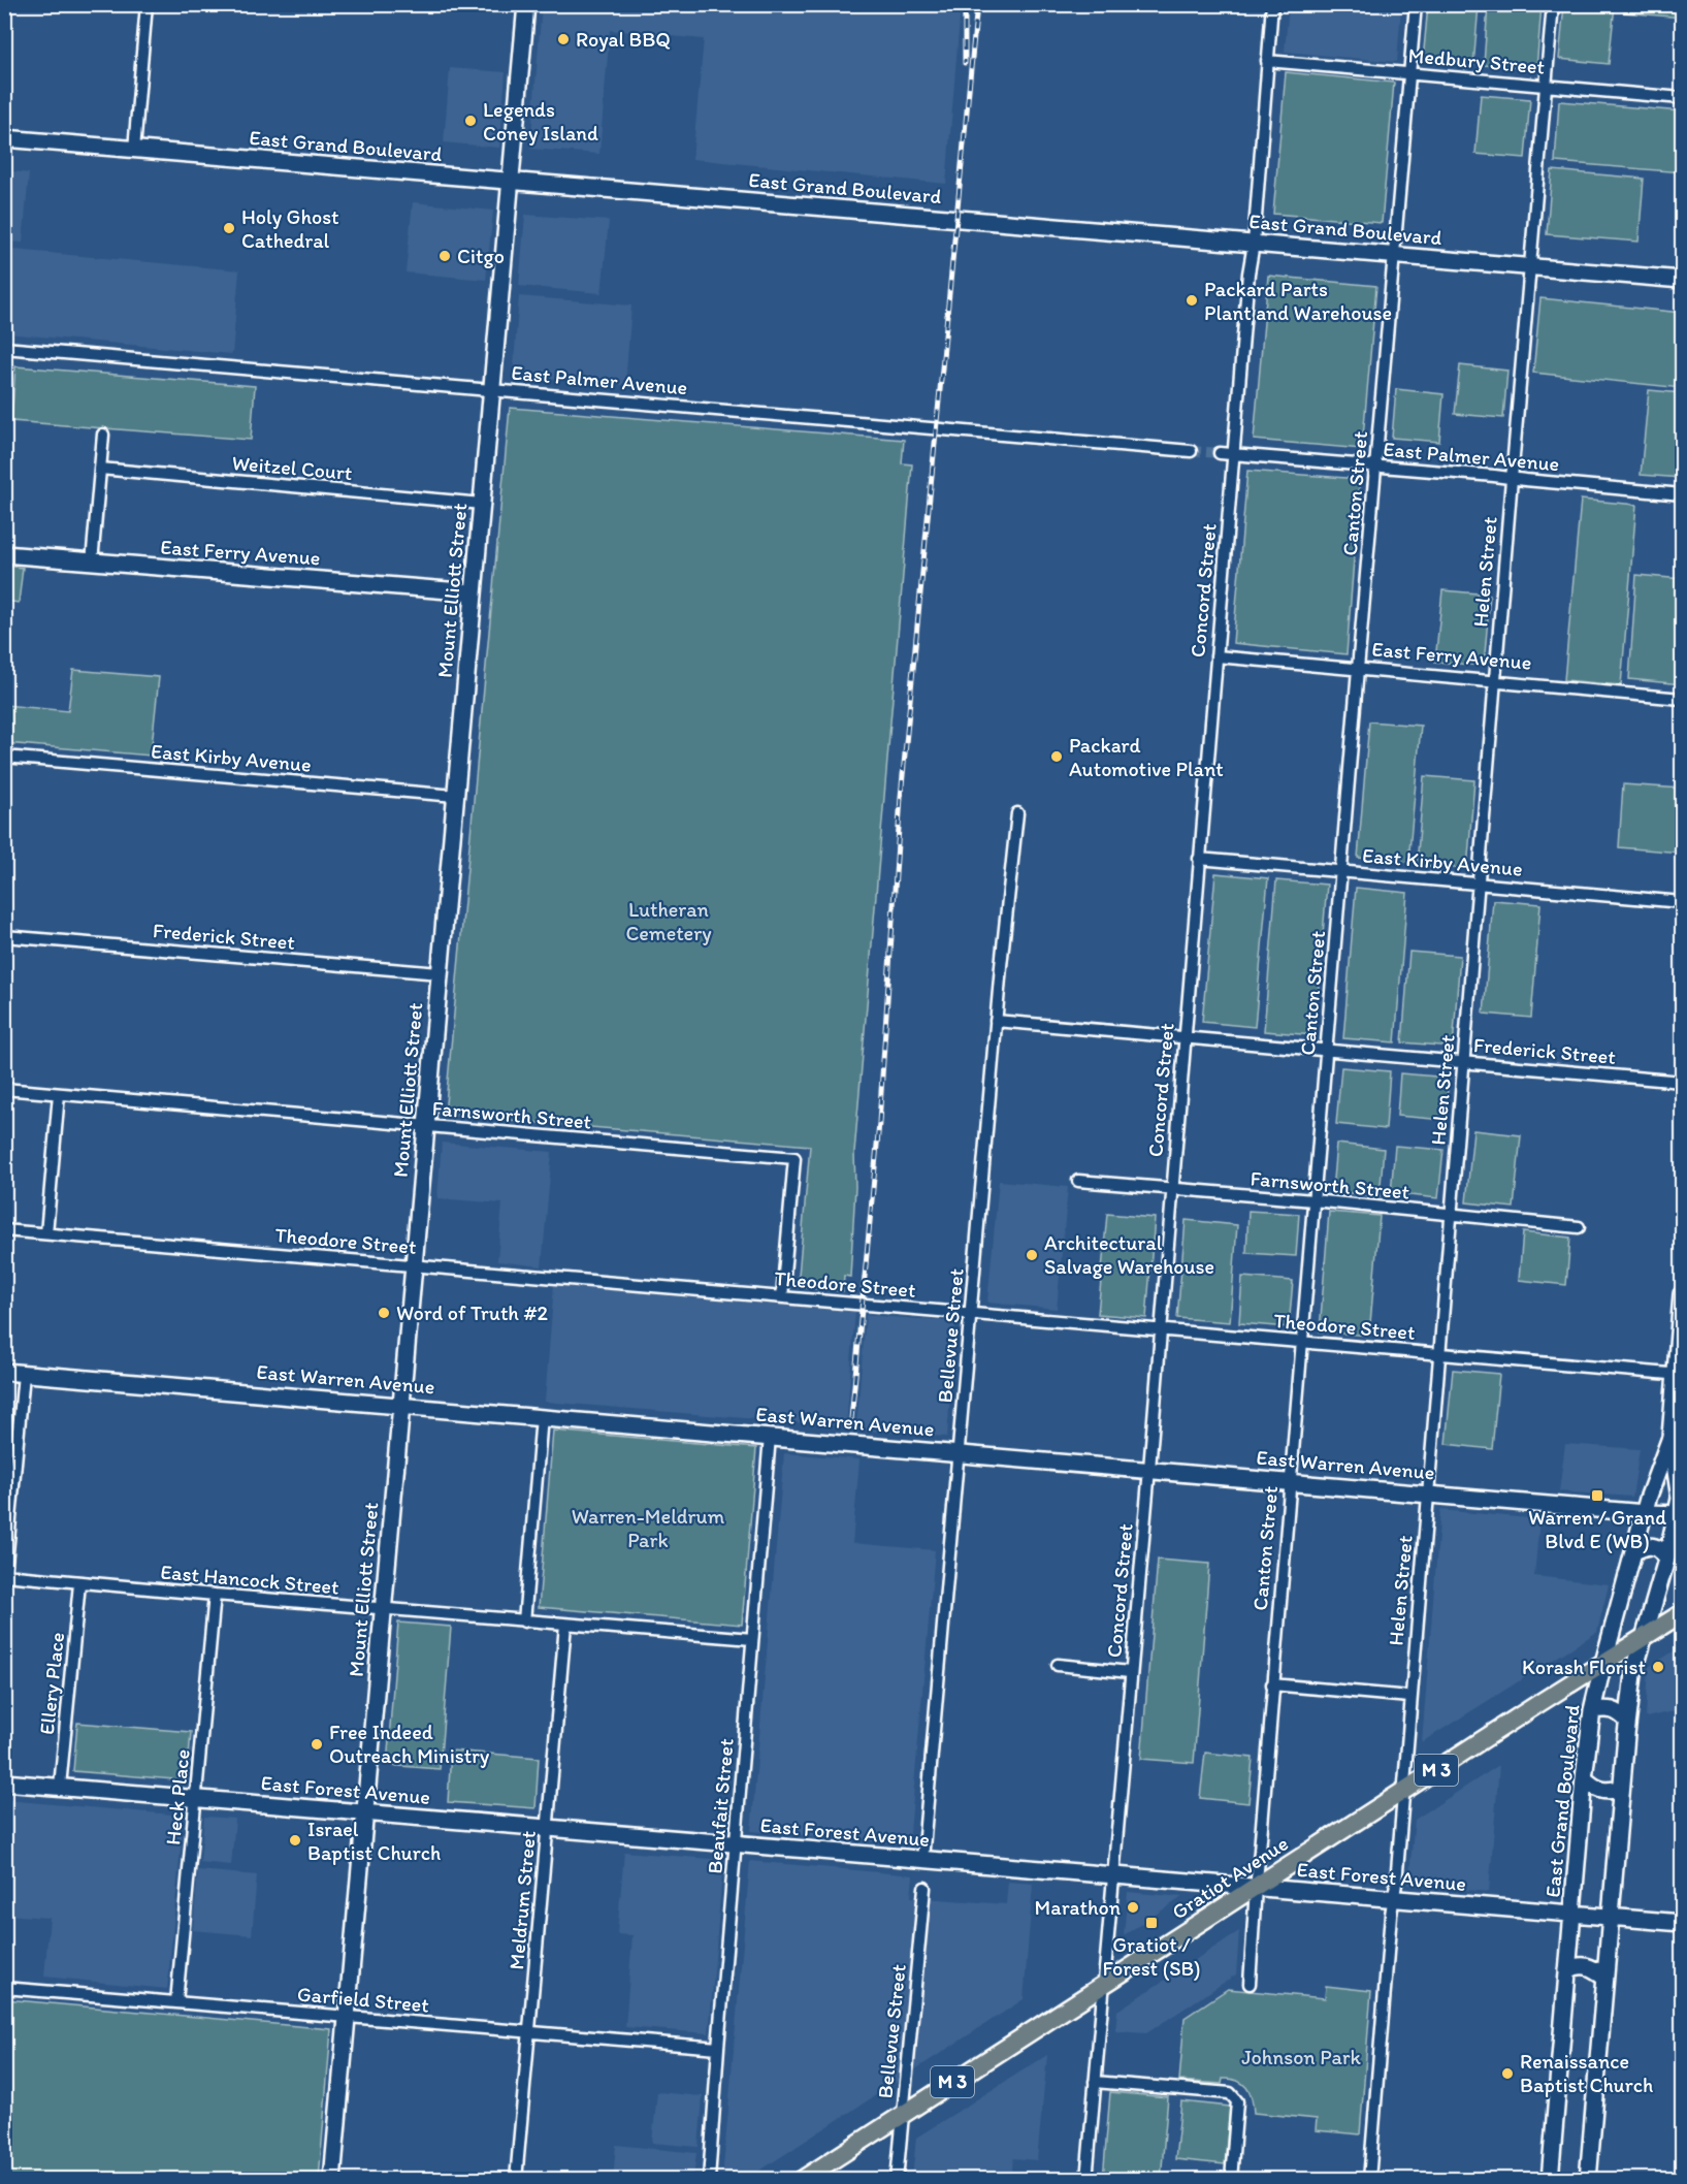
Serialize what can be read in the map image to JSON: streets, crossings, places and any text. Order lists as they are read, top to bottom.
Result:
{
  "streets": {
    "main road": [
      "East Grand Boulevard",
      "East Ferry Avenue",
      "Mount Elliott Street",
      "East Warren Avenue",
      "M 3",
      "East Forest Avenue",
      "Gratiot Avenue"
    ],
    "street": [
      "Medbury Street",
      "East Palmer Avenue",
      "Weitzel Court",
      "Canton Street",
      "Helen Street",
      "Concord Street",
      "East Kirby Avenue",
      "Frederick Street",
      "Farnsworth Street",
      "Theodore Street",
      "Bellevue Street",
      "East Hancock Street",
      "Ellery Place",
      "Heck Place",
      "Beaufait Street",
      "Meldrum Street",
      "Garfield Street"
    ]
  },
  "crossings": [
    ["Medbury Street", "Canton Street"],
    ["Medbury Street", "Helen Street"],
    ["Medbury Street", "Concord Street"],
    ["East Grand Boulevard", "Canton Street"],
    ["East Grand Boulevard", "Helen Street"],
    ["East Grand Boulevard", "Mount Elliott Street"],
    ["East Grand Boulevard", "Concord Street"],
    ["East Grand Boulevard", "Theodore Street"],
    ["East Grand Boulevard", "East Warren Avenue"],
    ["East Grand Boulevard", "East Forest Avenue"],
    ["East Grand Boulevard", "Gratiot Avenue"],
    ["East Palmer Avenue", "Canton Street"],
    ["East Palmer Avenue", "Helen Street"],
    ["East Palmer Avenue", "Mount Elliott Street"],
    ["East Palmer Avenue", "Concord Street"],
    ["Weitzel Court", "Mount Elliott Street"],
    ["Canton Street", "East Ferry Avenue"],
    ["Canton Street", "East Kirby Avenue"],
    ["Canton Street", "Frederick Street"],
    ["Canton Street", "Farnsworth Street"],
    ["Canton Street", "Theodore Street"],
    ["Canton Street", "East Warren Avenue"],
    ["Canton Street", "East Forest Avenue"],
    ["Canton Street", "Gratiot Avenue"],
    ["East Ferry Avenue", "Helen Street"],
    ["East Ferry Avenue", "Mount Elliott Street"],
    ["East Ferry Avenue", "Concord Street"],
    ["Helen Street", "East Kirby Avenue"],
    ["Helen Street", "Frederick Street"],
    ["Helen Street", "Farnsworth Street"],
    ["Helen Street", "Theodore Street"],
    ["Helen Street", "East Warren Avenue"],
    ["Helen Street", "East Forest Avenue"],
    ["Helen Street", "Gratiot Avenue"],
    ["Mount Elliott Street", "East Kirby Avenue"],
    ["Mount Elliott Street", "Frederick Street"],
    ["Mount Elliott Street", "Farnsworth Street"],
    ["Mount Elliott Street", "Theodore Street"],
    ["Mount Elliott Street", "East Warren Avenue"],
    ["Mount Elliott Street", "East Hancock Street"],
    ["Mount Elliott Street", "East Forest Avenue"],
    ["Mount Elliott Street", "Garfield Street"],
    ["Concord Street", "East Kirby Avenue"],
    ["Concord Street", "Frederick Street"],
    ["Concord Street", "Farnsworth Street"],
    ["Concord Street", "Theodore Street"],
    ["Concord Street", "East Warren Avenue"],
    ["Concord Street", "East Forest Avenue"],
    ["Concord Street", "Gratiot Avenue"],
    ["Frederick Street", "Bellevue Street"],
    ["Farnsworth Street", "Theodore Street"],
    ["Theodore Street", "Bellevue Street"],
    ["Bellevue Street", "East Warren Avenue"],
    ["Bellevue Street", "East Forest Avenue"],
    ["Bellevue Street", "Gratiot Avenue"],
    ["East Warren Avenue", "Beaufait Street"],
    ["East Hancock Street", "Ellery Place"],
    ["East Hancock Street", "Heck Place"],
    ["East Hancock Street", "Beaufait Street"],
    ["East Hancock Street", "Meldrum Street"],
    ["Ellery Place", "East Forest Avenue"],
    ["East Forest Avenue", "Heck Place"],
    ["East Forest Avenue", "Beaufait Street"],
    ["East Forest Avenue", "Gratiot Avenue"],
    ["East Forest Avenue", "Meldrum Street"],
    ["Heck Place", "Garfield Street"],
    ["Beaufait Street", "Garfield Street"],
    ["Meldrum Street", "Garfield Street"]
  ],
  "parks": ["Lutheran Cemetery", "Warren-Meldrum Park", "Johnson Park"],
  "places": {
    "other": [
      "Royal BBQ",
      "Legends Coney Island",
      "Holy Ghost Cathedral",
      "Citgo",
      "Packard Parts Plant and Warehouse",
      "Packard Automotive Plant",
      "Architectural Salvage Warehouse",
      "Word of Truth #2",
      "Korash Florist",
      "Free Indeed Outreach Ministry",
      "Israel Baptist Church",
      "Marathon",
      "Renaissance Baptist Church"
    ],
    "transit": ["Warren / Grand Blvd E (WB)", "Gratiot / Forest (SB)"]
  }
}
